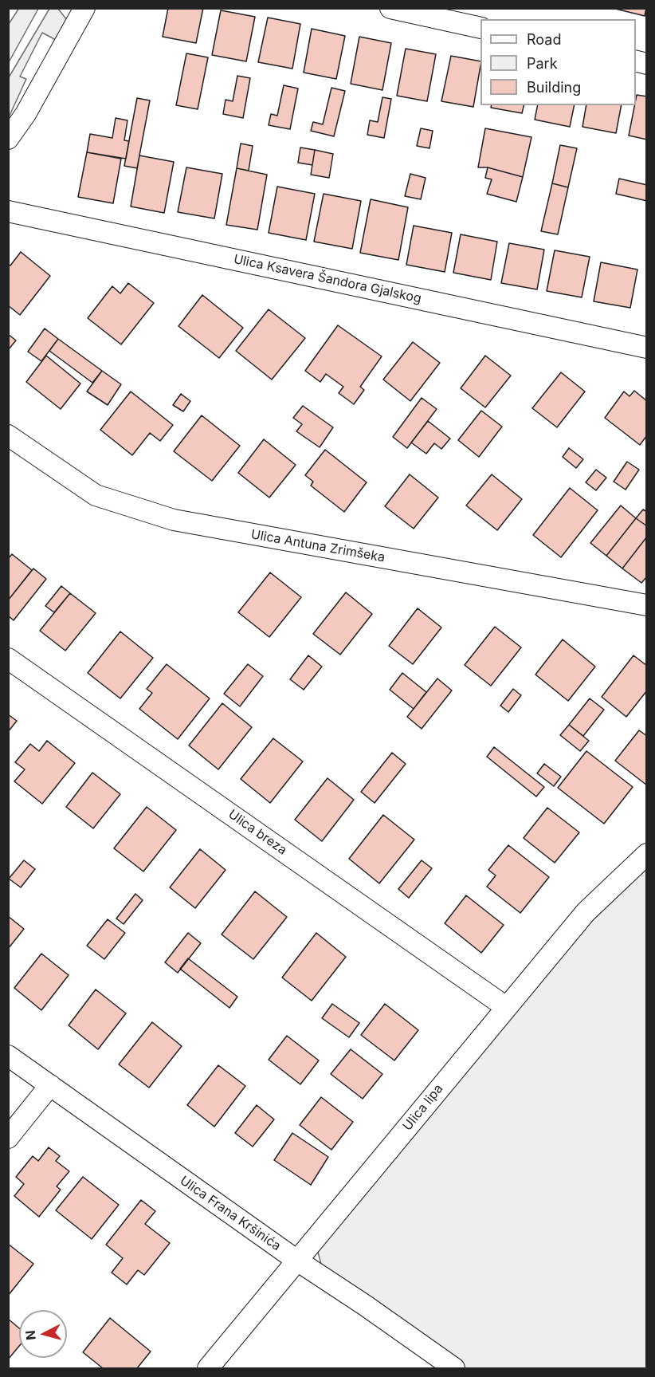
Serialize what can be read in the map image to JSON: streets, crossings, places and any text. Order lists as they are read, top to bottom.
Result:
{
  "streets": {
    "street": [
      "Ulica Ksavera Šandora Gjalskog",
      "Ulica Antuna Zrimšeka",
      "Ulica breza",
      "Ulica lipa",
      "Ulica Frana Kršinića"
    ]
  },
  "crossings": [
    ["Ulica breza", "Ulica lipa"],
    ["Ulica lipa", "Ulica Frana Kršinića"]
  ],
  "legend": ["Road", "Park", "Building"],
  "north": "left"
}
